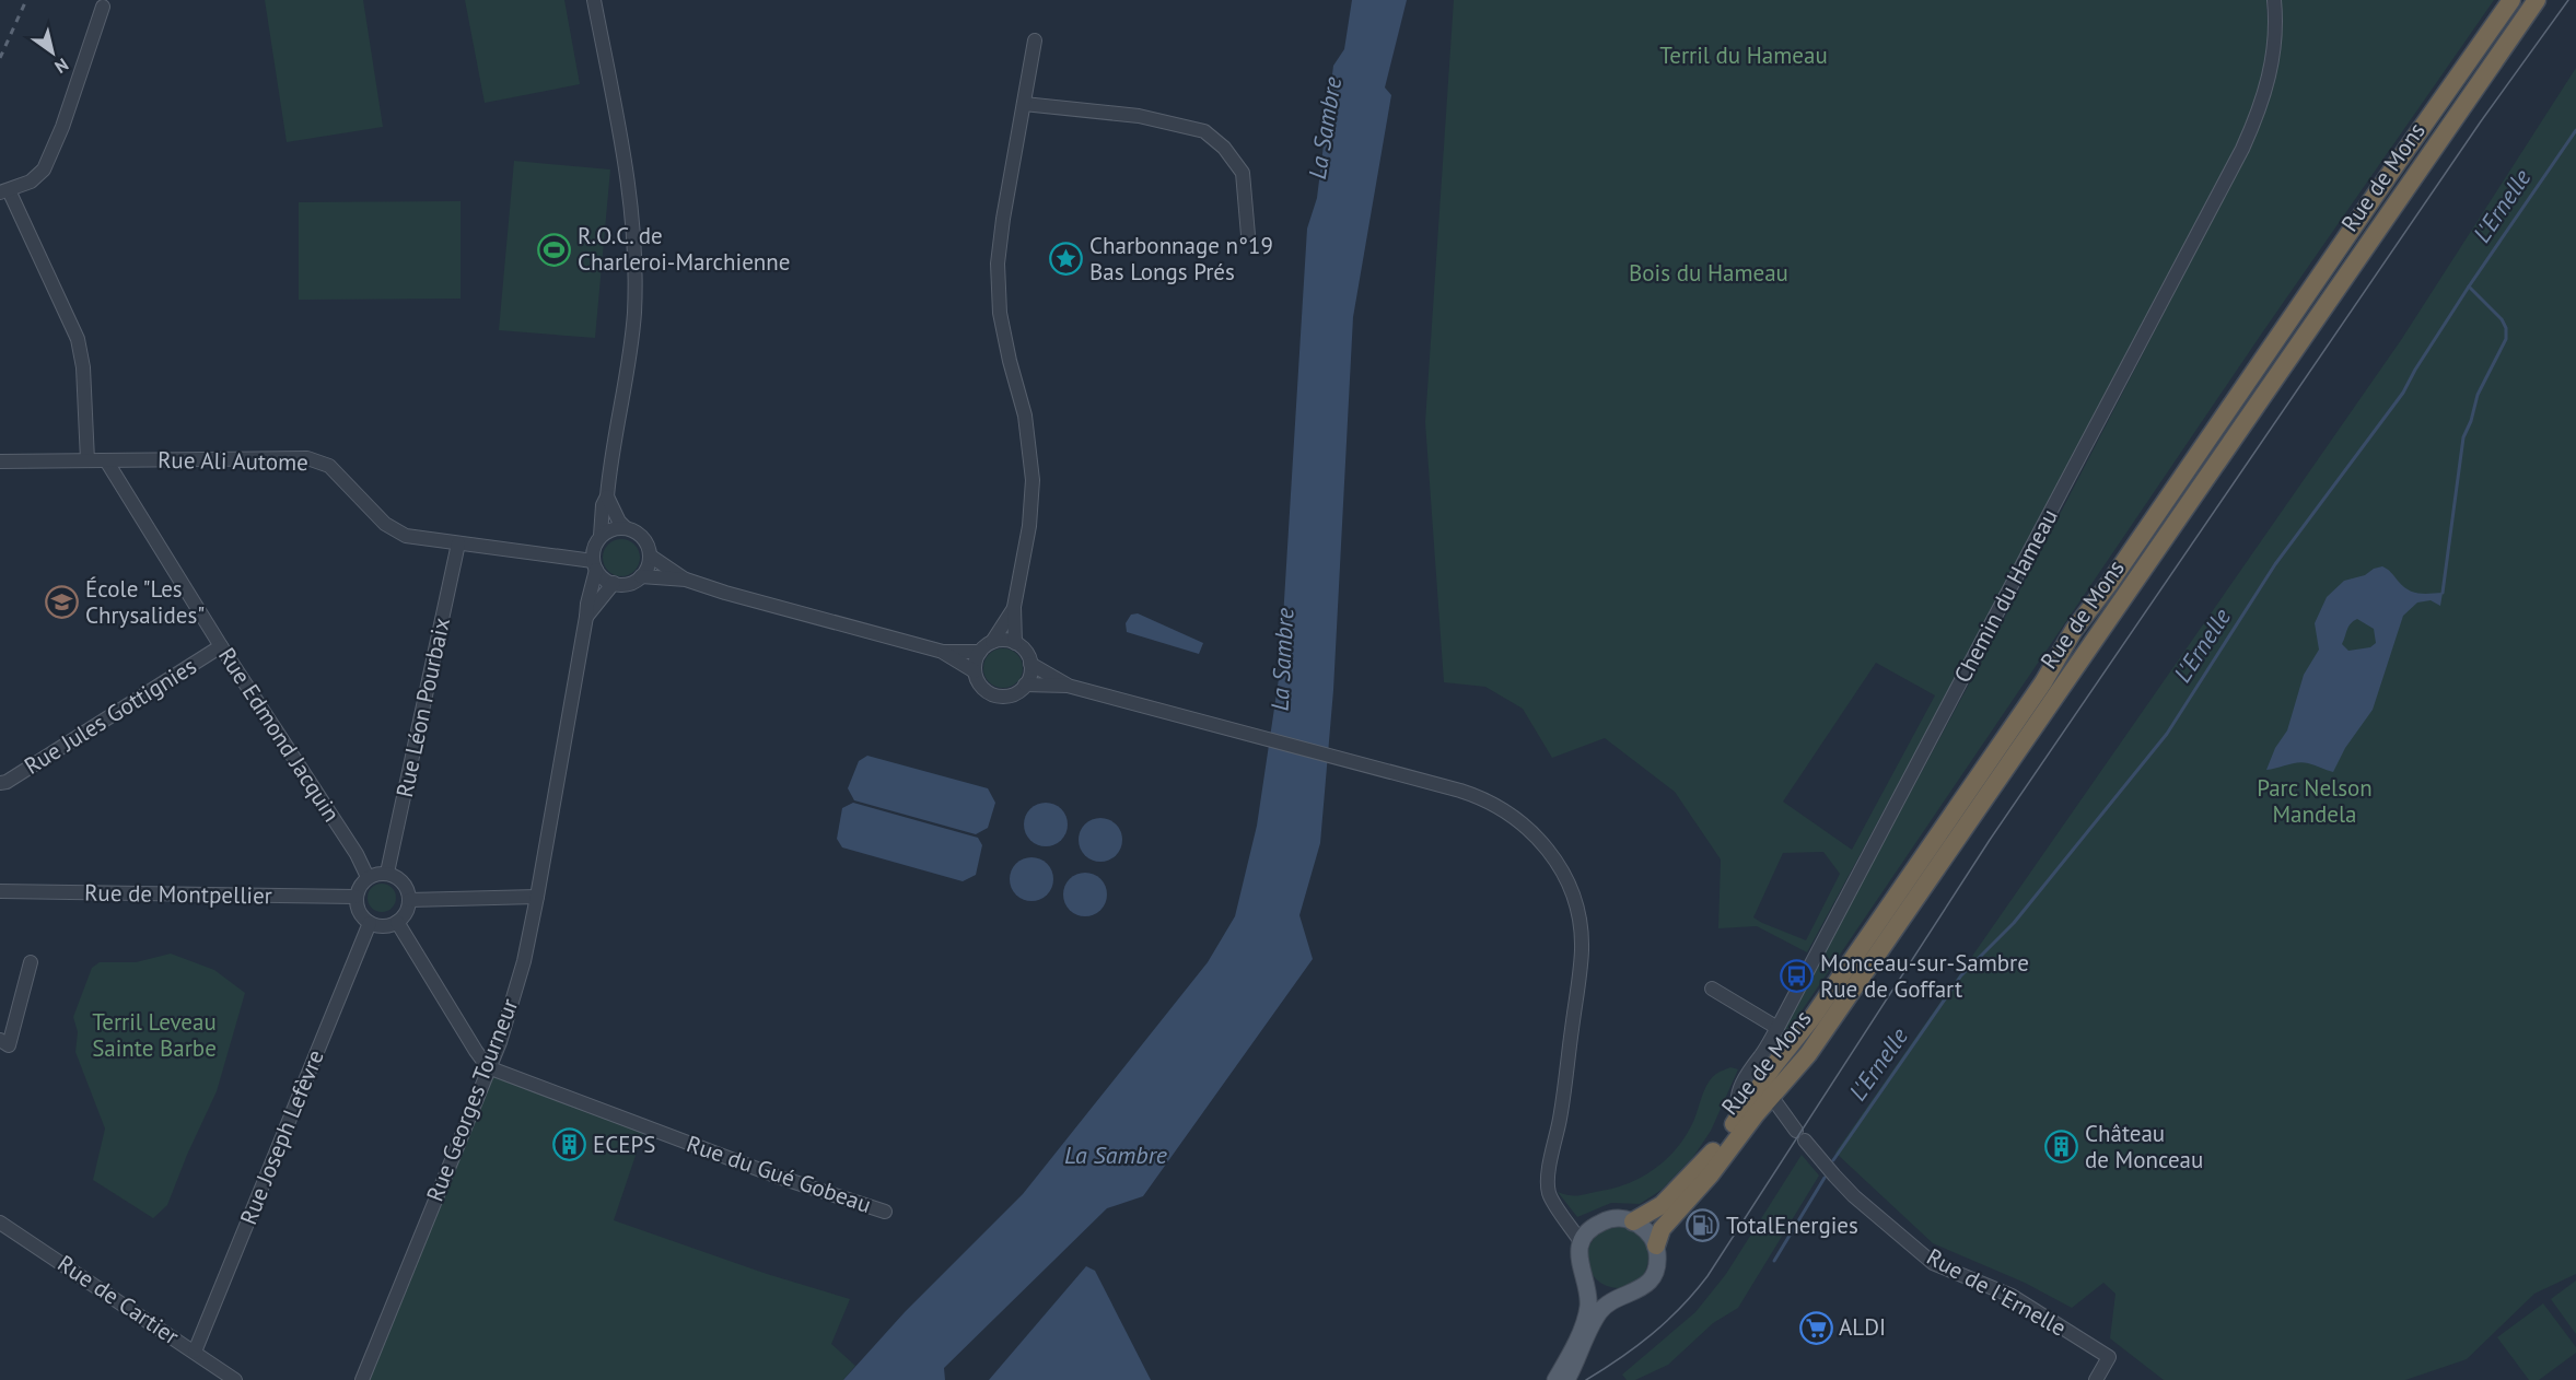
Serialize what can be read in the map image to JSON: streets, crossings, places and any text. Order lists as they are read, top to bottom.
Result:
{
  "streets": {
    "highway": ["Rue de Mons"],
    "street": [
      "Rue Ali Autome",
      "Chemin du Hameau",
      "Rue Léon Pourbaix",
      "Rue Jules Gottignies",
      "Rue Edmond Jacquin",
      "Rue de Montpellier",
      "Rue Georges Tourneur",
      "Rue Joseph Lefèvre",
      "Rue du Gué Gobeau",
      "Rue de l'Ernelle",
      "Rue de Cartier"
    ]
  },
  "crossings": [
    ["Rue de Mons", "Chemin du Hameau"],
    ["Rue de Mons", "Rue de l'Ernelle"],
    ["Rue Ali Autome", "Rue Léon Pourbaix"],
    ["Rue Ali Autome", "Rue Edmond Jacquin"],
    ["Rue Ali Autome", "Rue Georges Tourneur"],
    ["Rue Léon Pourbaix", "Rue Edmond Jacquin"],
    ["Rue Léon Pourbaix", "Rue de Montpellier"],
    ["Rue Léon Pourbaix", "Rue Joseph Lefèvre"],
    ["Rue Jules Gottignies", "Rue Edmond Jacquin"],
    ["Rue Edmond Jacquin", "Rue de Montpellier"],
    ["Rue Edmond Jacquin", "Rue Joseph Lefèvre"],
    ["Rue de Montpellier", "Rue Joseph Lefèvre"],
    ["Rue Georges Tourneur", "Rue du Gué Gobeau"],
    ["Rue Joseph Lefèvre", "Rue de Cartier"]
  ],
  "water": ["La Sambre", "L'Ernelle"],
  "parks": [
    "Terril du Hameau",
    "Bois du Hameau",
    "Parc Nelson Mandela",
    "Terril Leveau Sainte Barbe"
  ],
  "places": {
    "sports": ["R.O.C. de Charleroi-Marchienne"],
    "place": ["Charbonnage n°19 Bas Longs Prés"],
    "school or university": ["École \"Les Chrysalides\""],
    "bus stop": ["Monceau-sur-Sambre Rue de Goffart"],
    "building": ["ECEPS", "Château de Monceau"],
    "fuel station": ["TotalEnergies"],
    "supermarket": ["ALDI"]
  },
  "north": "bottom right"
}
